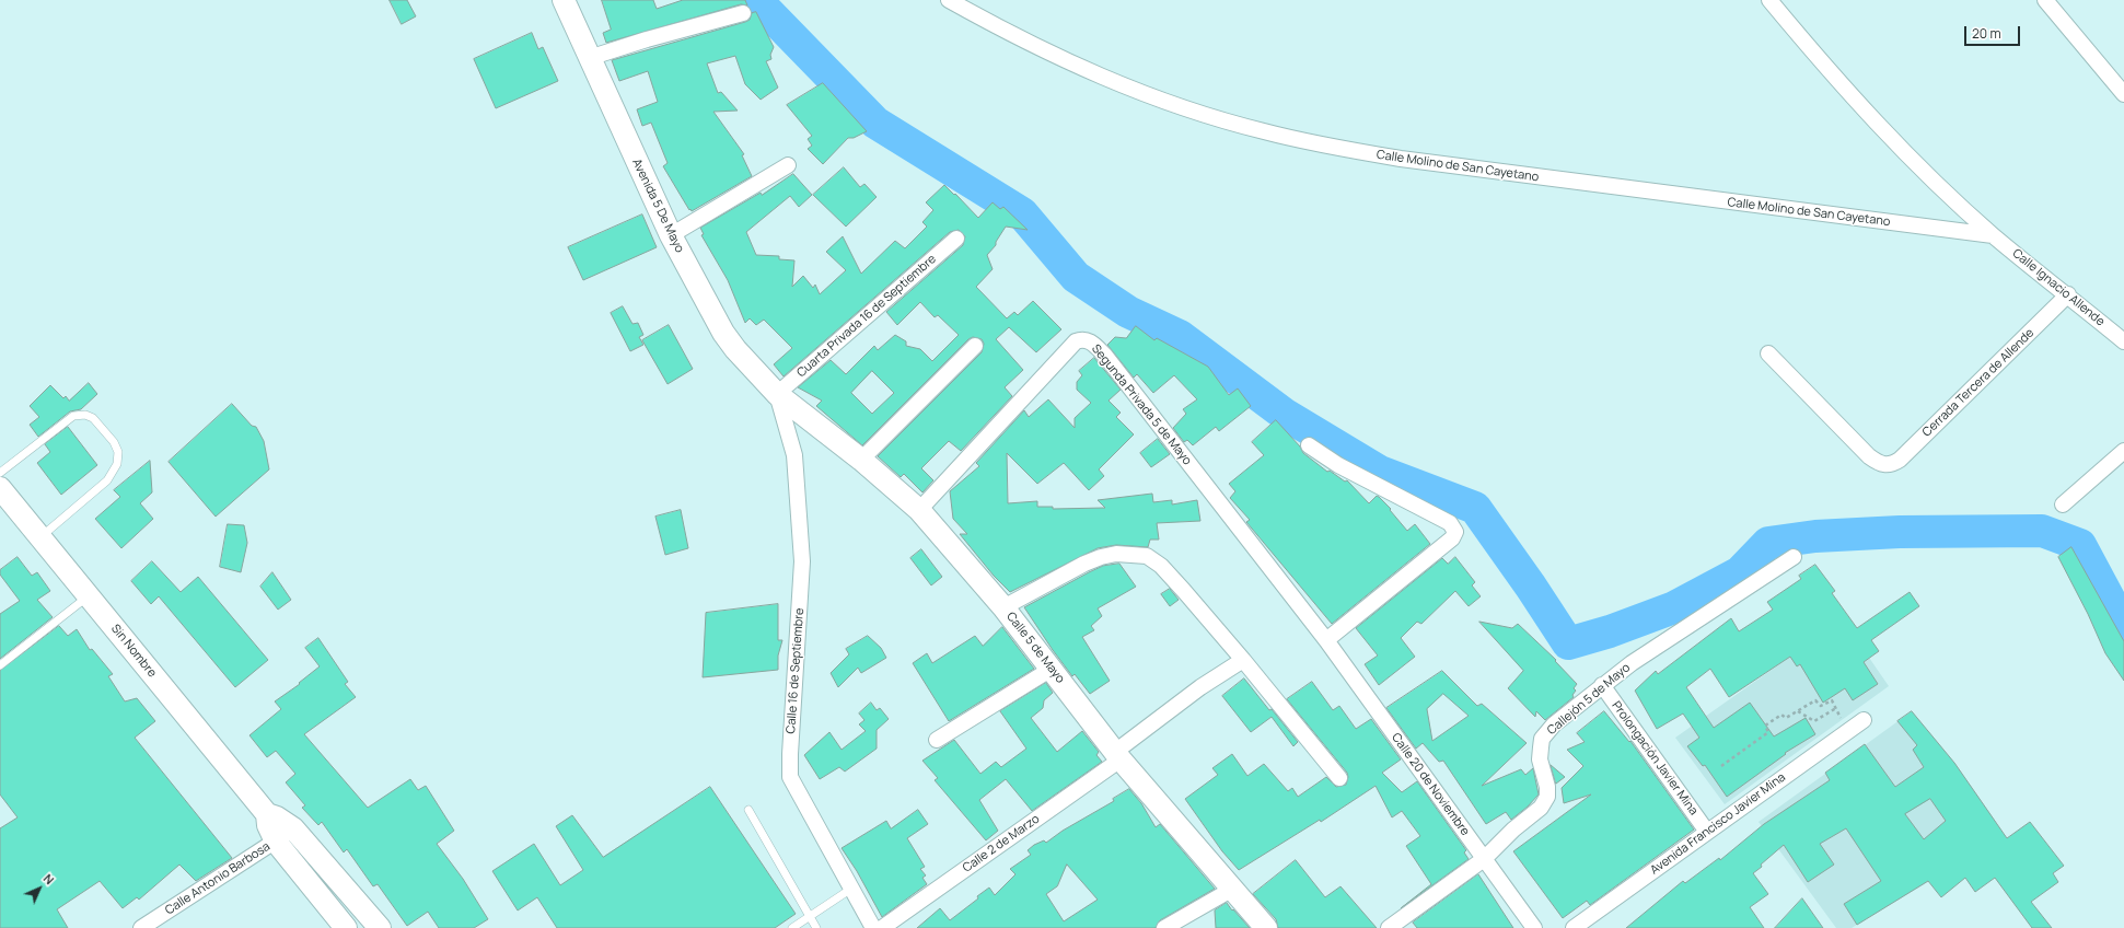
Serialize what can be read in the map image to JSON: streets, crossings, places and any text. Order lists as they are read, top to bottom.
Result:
{
  "streets": {
    "street": [
      "Calle Molino de San Cayetano",
      "Avenida 5 De Mayo",
      "Calle Ignacio Allende",
      "Cuarta Privada 16 de Septiembre",
      "Cerrada Tercera de Allende",
      "Segunda Privada 5 de Mayo",
      "Calle 5 de Mayo",
      "Sin Nombre",
      "Calle 16 de Septiembre",
      "Callejón 5 de Mayo",
      "Prolongación Javier Mina",
      "Calle 20 de Noviembre",
      "Avenida Francisco Javier Mina",
      "Calle 2 de Marzo",
      "Calle Antonio Barbosa"
    ]
  },
  "crossings": [
    ["Calle Molino de San Cayetano", "Calle Ignacio Allende"],
    ["Avenida 5 De Mayo", "Cuarta Privada 16 de Septiembre"],
    ["Avenida 5 De Mayo", "Calle 5 de Mayo"],
    ["Avenida 5 De Mayo", "Calle 16 de Septiembre"],
    ["Calle Ignacio Allende", "Cerrada Tercera de Allende"],
    ["Cuarta Privada 16 de Septiembre", "Calle 5 de Mayo"],
    ["Cuarta Privada 16 de Septiembre", "Calle 16 de Septiembre"],
    ["Segunda Privada 5 de Mayo", "Calle 5 de Mayo"],
    ["Segunda Privada 5 de Mayo", "Calle 20 de Noviembre"],
    ["Calle 5 de Mayo", "Calle 16 de Septiembre"],
    ["Calle 5 de Mayo", "Calle 2 de Marzo"],
    ["Callejón 5 de Mayo", "Prolongación Javier Mina"],
    ["Callejón 5 de Mayo", "Calle 20 de Noviembre"],
    ["Prolongación Javier Mina", "Avenida Francisco Javier Mina"]
  ],
  "scale_bar": "20 m",
  "north": "top right"
}
